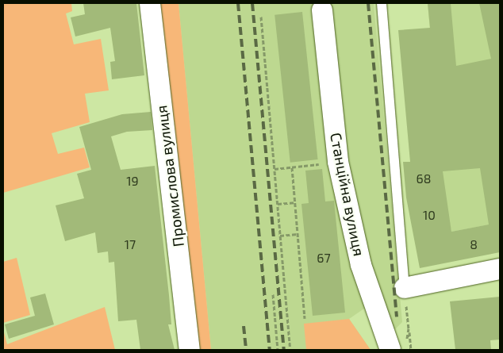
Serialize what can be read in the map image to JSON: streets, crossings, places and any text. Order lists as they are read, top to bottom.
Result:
{
  "streets": {
    "street": ["Промислова вулиця", "Станційна вулиця"]
  },
  "house_numbers": [
    "68",
    "19",
    "10",
    "17",
    "8",
    "67"
  ]
}
